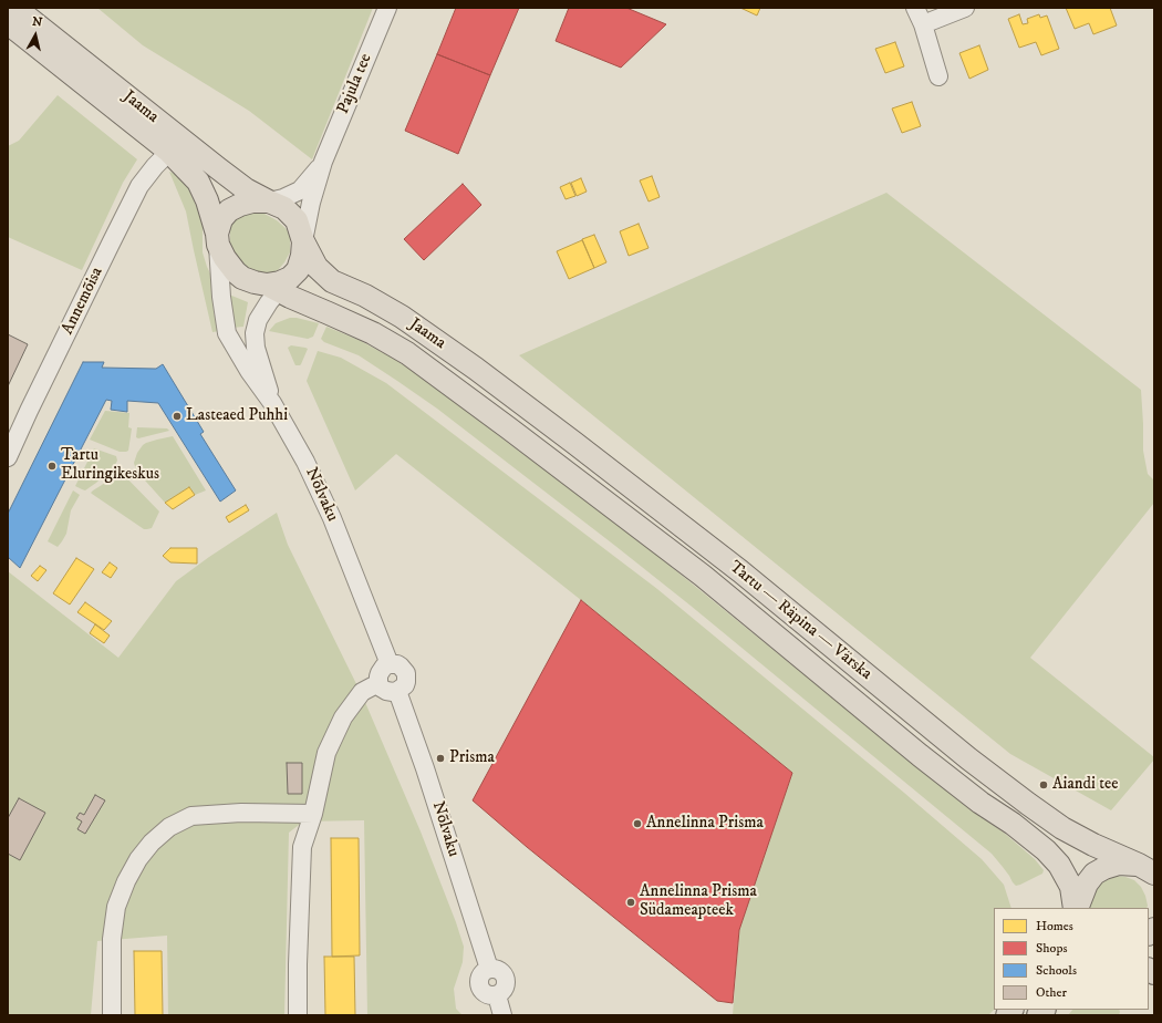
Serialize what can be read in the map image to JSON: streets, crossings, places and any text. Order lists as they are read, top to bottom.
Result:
{
  "streets": {
    "main road": ["Jaama", "Tartu — Räpina — Värska"],
    "street": ["Pajula tee", "Annemõisa", "Nõlvaku"]
  },
  "crossings": [
    ["Jaama", "Annemõisa"],
    ["Jaama", "Nõlvaku"],
    ["Jaama", "Tartu — Räpina — Värska"]
  ],
  "places": [
    "Lasteaed Puhhi",
    "Tartu Eluringikeskus",
    "Prisma",
    "Aiandi tee",
    "Annelinna Prisma",
    "Annelinna Prisma Südameapteek"
  ],
  "legend": [
    "Homes",
    "Shops",
    "Schools",
    "Other"
  ],
  "north": "top"
}
